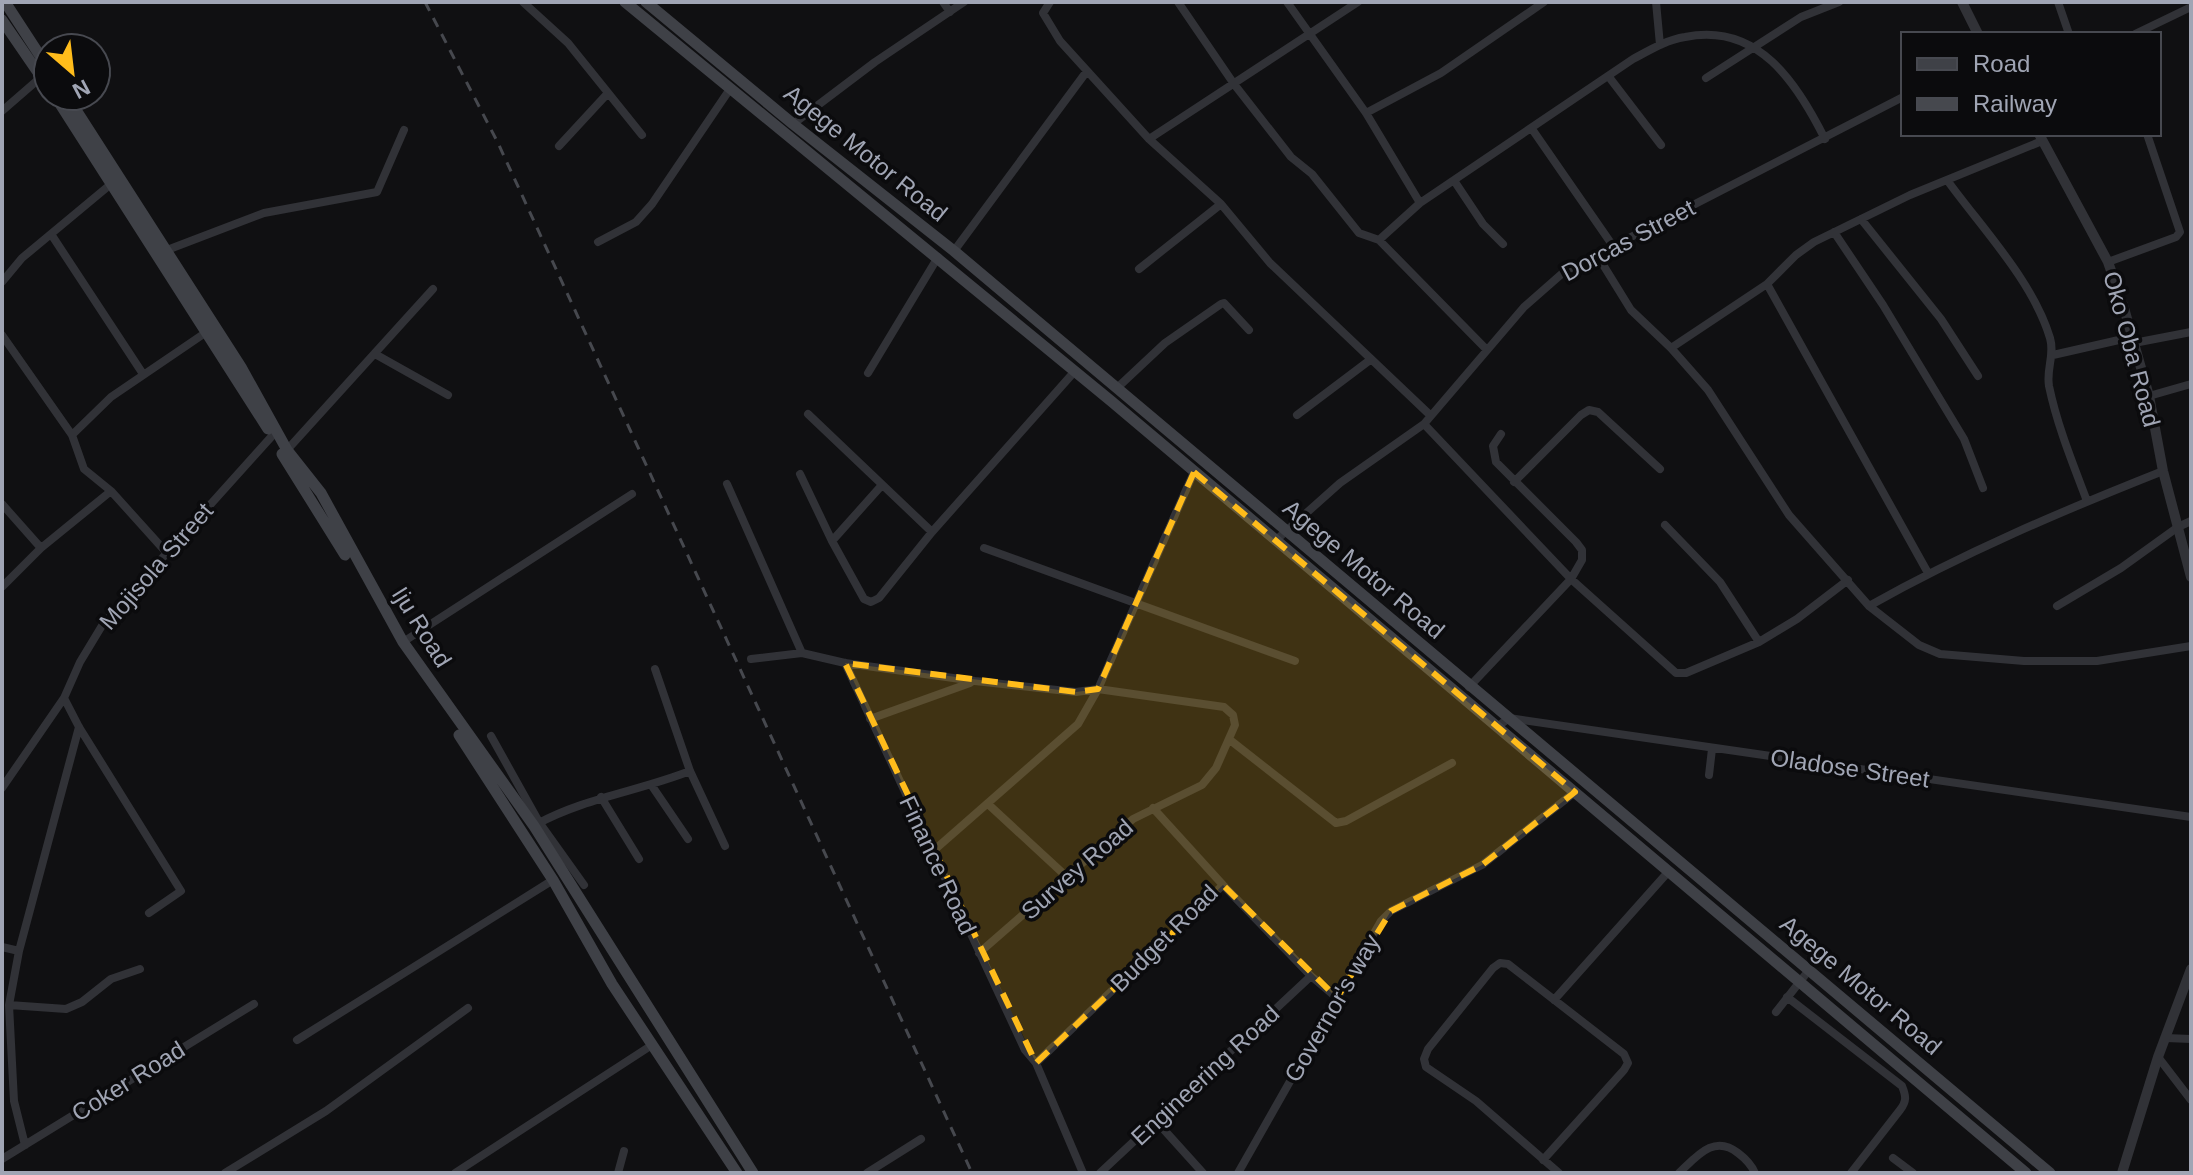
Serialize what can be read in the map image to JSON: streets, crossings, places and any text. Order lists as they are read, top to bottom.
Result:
{
  "streets": {
    "main road": ["Agege Motor Road", "Iju Road"],
    "street": [
      "Dorcas Street",
      "Oko Oba Road",
      "Mojisola Street",
      "Oladose Street",
      "Finance Road",
      "Survey Road",
      "Budget Road",
      "Governor's way",
      "Engineering Road",
      "Coker Road"
    ]
  },
  "crossings": [
    ["Agege Motor Road", "Dorcas Street"],
    ["Agege Motor Road", "Oladose Street"],
    ["Agege Motor Road", "Governor's way"],
    ["Mojisola Street", "Iju Road"],
    ["Finance Road", "Survey Road"],
    ["Finance Road", "Budget Road"],
    ["Survey Road", "Budget Road"]
  ],
  "legend": ["Road", "Railway"],
  "north": "bottom right"
}
